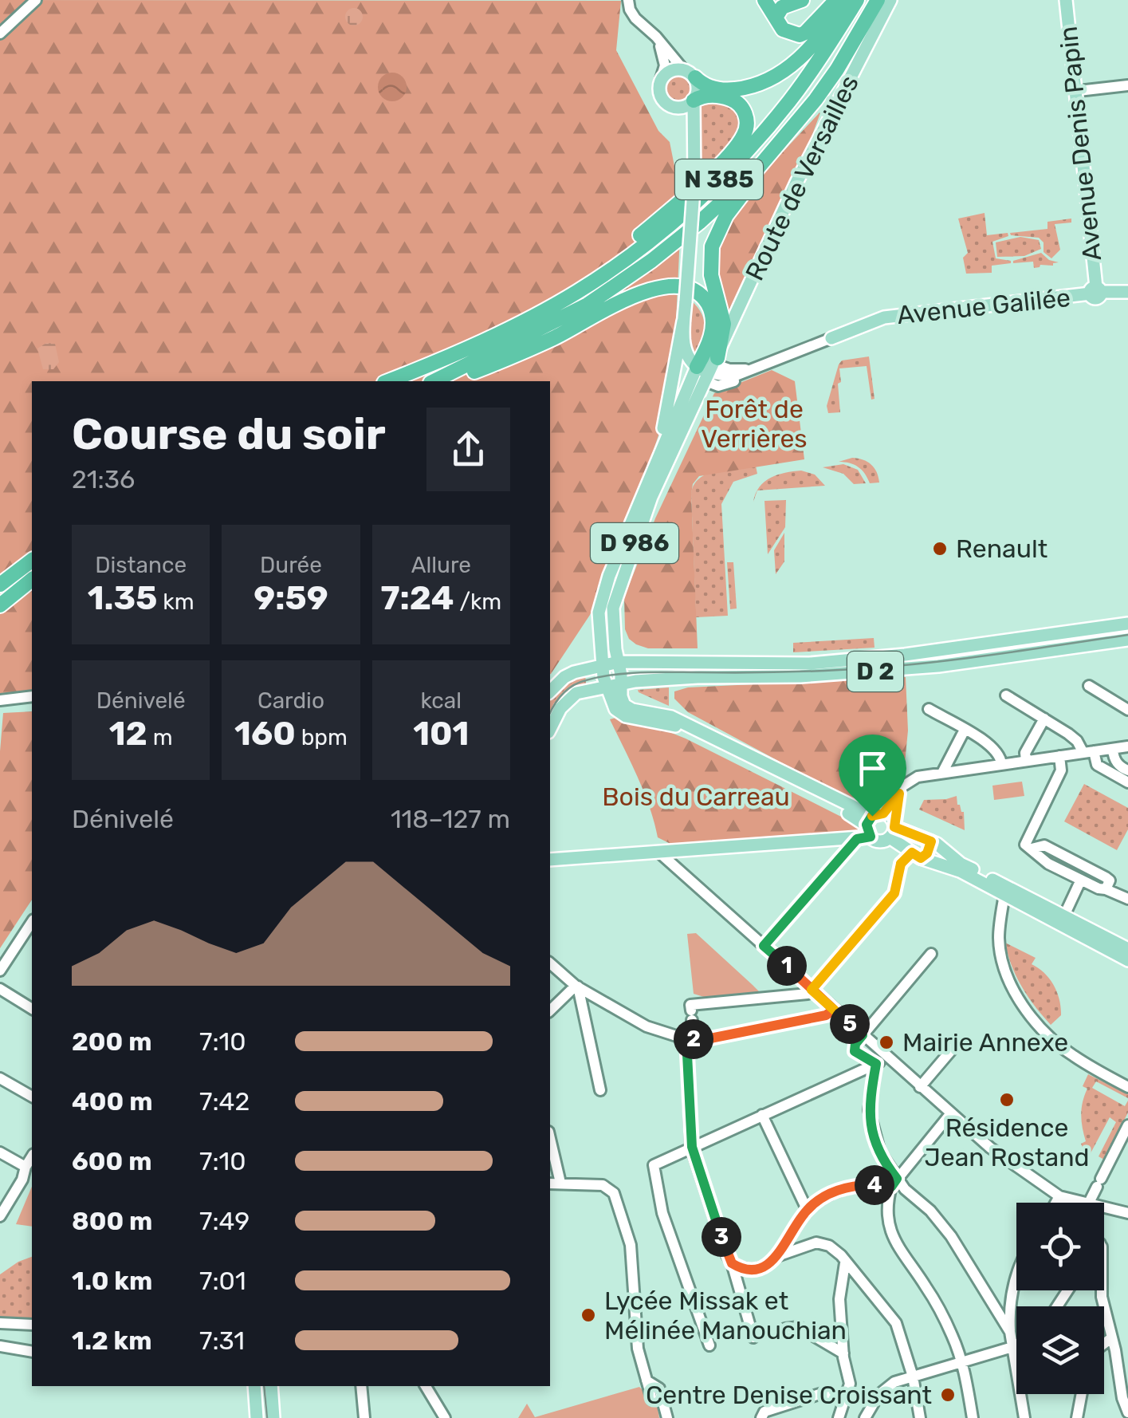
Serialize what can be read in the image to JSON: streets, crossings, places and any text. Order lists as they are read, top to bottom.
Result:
{
  "streets": {
    "highway": ["N 385"],
    "main road": [
      "Avenue Denis Papin",
      "Route de Versailles",
      "Avenue Galilée",
      "D 986",
      "D 2"
    ]
  },
  "crossings": [
    ["Avenue Denis Papin", "Avenue Galilée"],
    ["Route de Versailles", "D 986"],
    ["D 986", "D 2"]
  ],
  "parks": ["Forêt de Verrières", "Bois du Carreau"],
  "places": [
    "Renault",
    "Mairie Annexe",
    "Résidence Jean Rostand",
    "Lycée Missak et Mélinée Manouchian",
    "Centre Denise Croissant"
  ],
  "page": {
    "heading": ["Course du soir", "21:36"],
    "stats": [
      ["Distance", "1.35 km"],
      ["Durée", "9:59"],
      ["Allure", "7:24 /km"],
      ["Dénivelé", "12 m"],
      ["Cardio", "160 bpm"],
      ["kcal", "101"]
    ],
    "chart": ["Dénivelé", "118–127 m"],
    "pins": [
      "1",
      "5",
      "2",
      "4",
      "3"
    ],
    "list": [
      {
        "name": "200 m",
        "note": "7:10"
      },
      {
        "name": "400 m",
        "note": "7:42"
      },
      {
        "name": "600 m",
        "note": "7:10"
      },
      {
        "name": "800 m",
        "note": "7:49"
      },
      {
        "name": "1.0 km",
        "note": "7:01"
      },
      {
        "name": "1.2 km",
        "note": "7:31"
      }
    ]
  }
}
